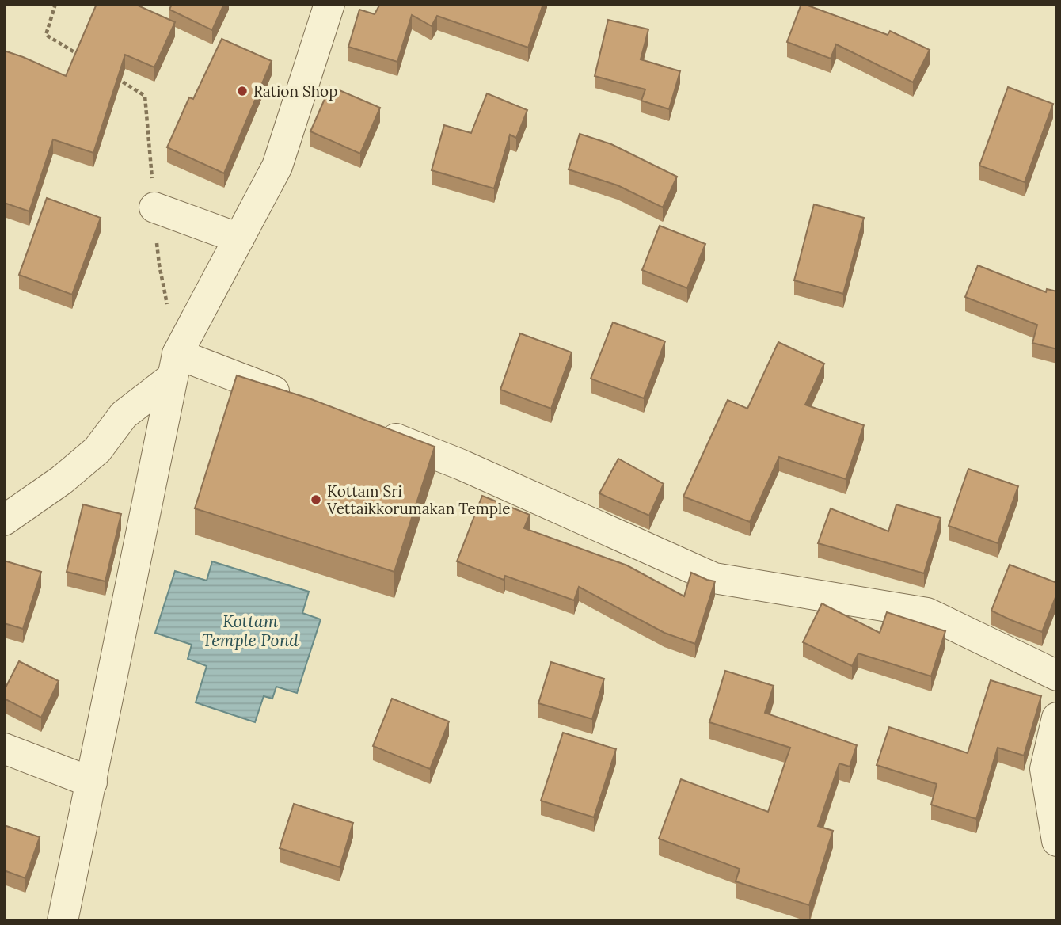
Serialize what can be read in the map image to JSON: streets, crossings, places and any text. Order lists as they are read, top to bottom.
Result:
{
  "water": ["Kottam Temple Pond"],
  "places": ["Ration Shop", "Kottam Sri Vettaikkorumakan Temple"]
}
